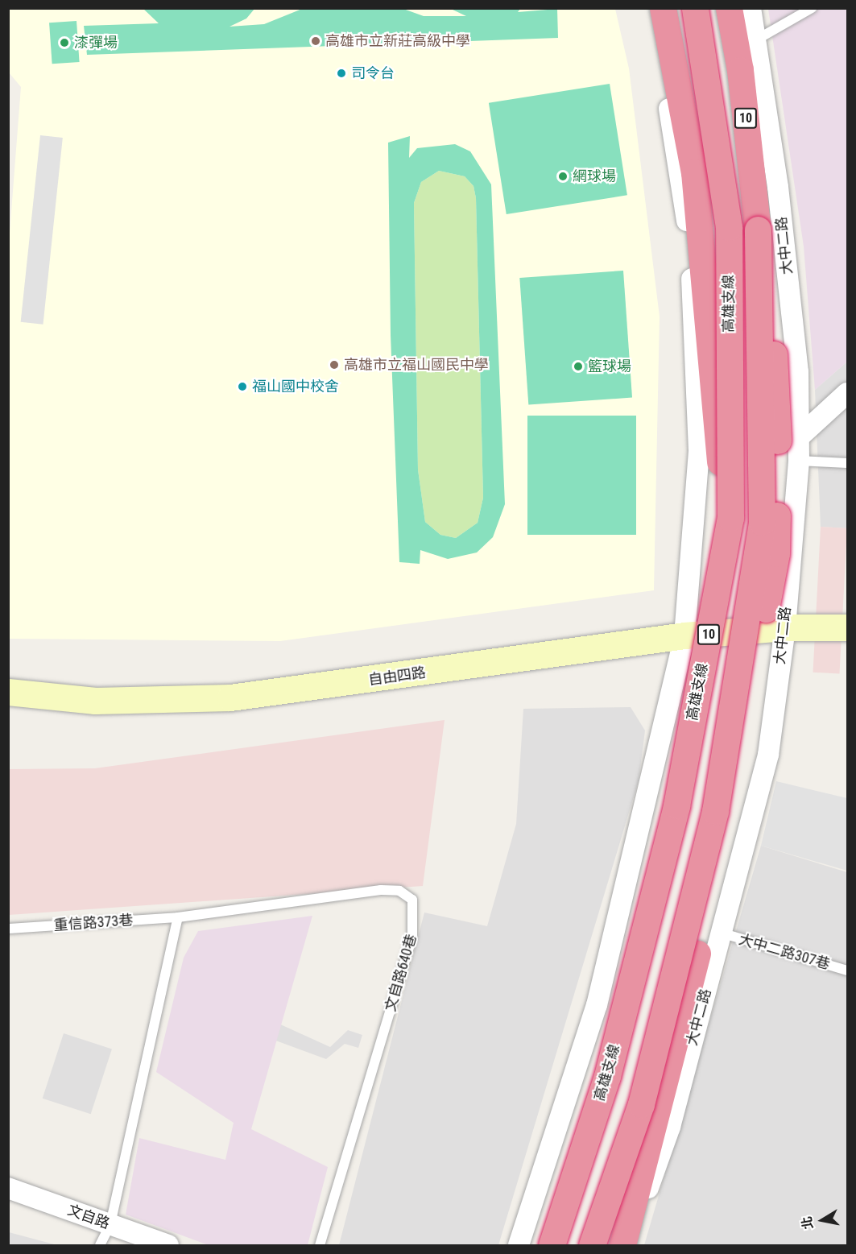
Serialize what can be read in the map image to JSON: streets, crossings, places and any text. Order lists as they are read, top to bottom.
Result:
{
  "streets": {
    "highway": ["10", "高雄支線"],
    "street": ["大中二路", "自由四路", "文自路"],
    "lane": ["重信路373巷", "大中二路307巷", "文自路640巷"]
  },
  "crossings": [
    ["大中二路", "自由四路"],
    ["大中二路", "大中二路307巷"],
    ["重信路373巷", "文自路640巷"]
  ],
  "places": [
    "高雄市立新莊高級中學",
    "漆彈場",
    "司令台",
    "網球場",
    "高雄市立福山國民中學",
    "籃球場",
    "福山國中校舍"
  ],
  "north": "left"
}
